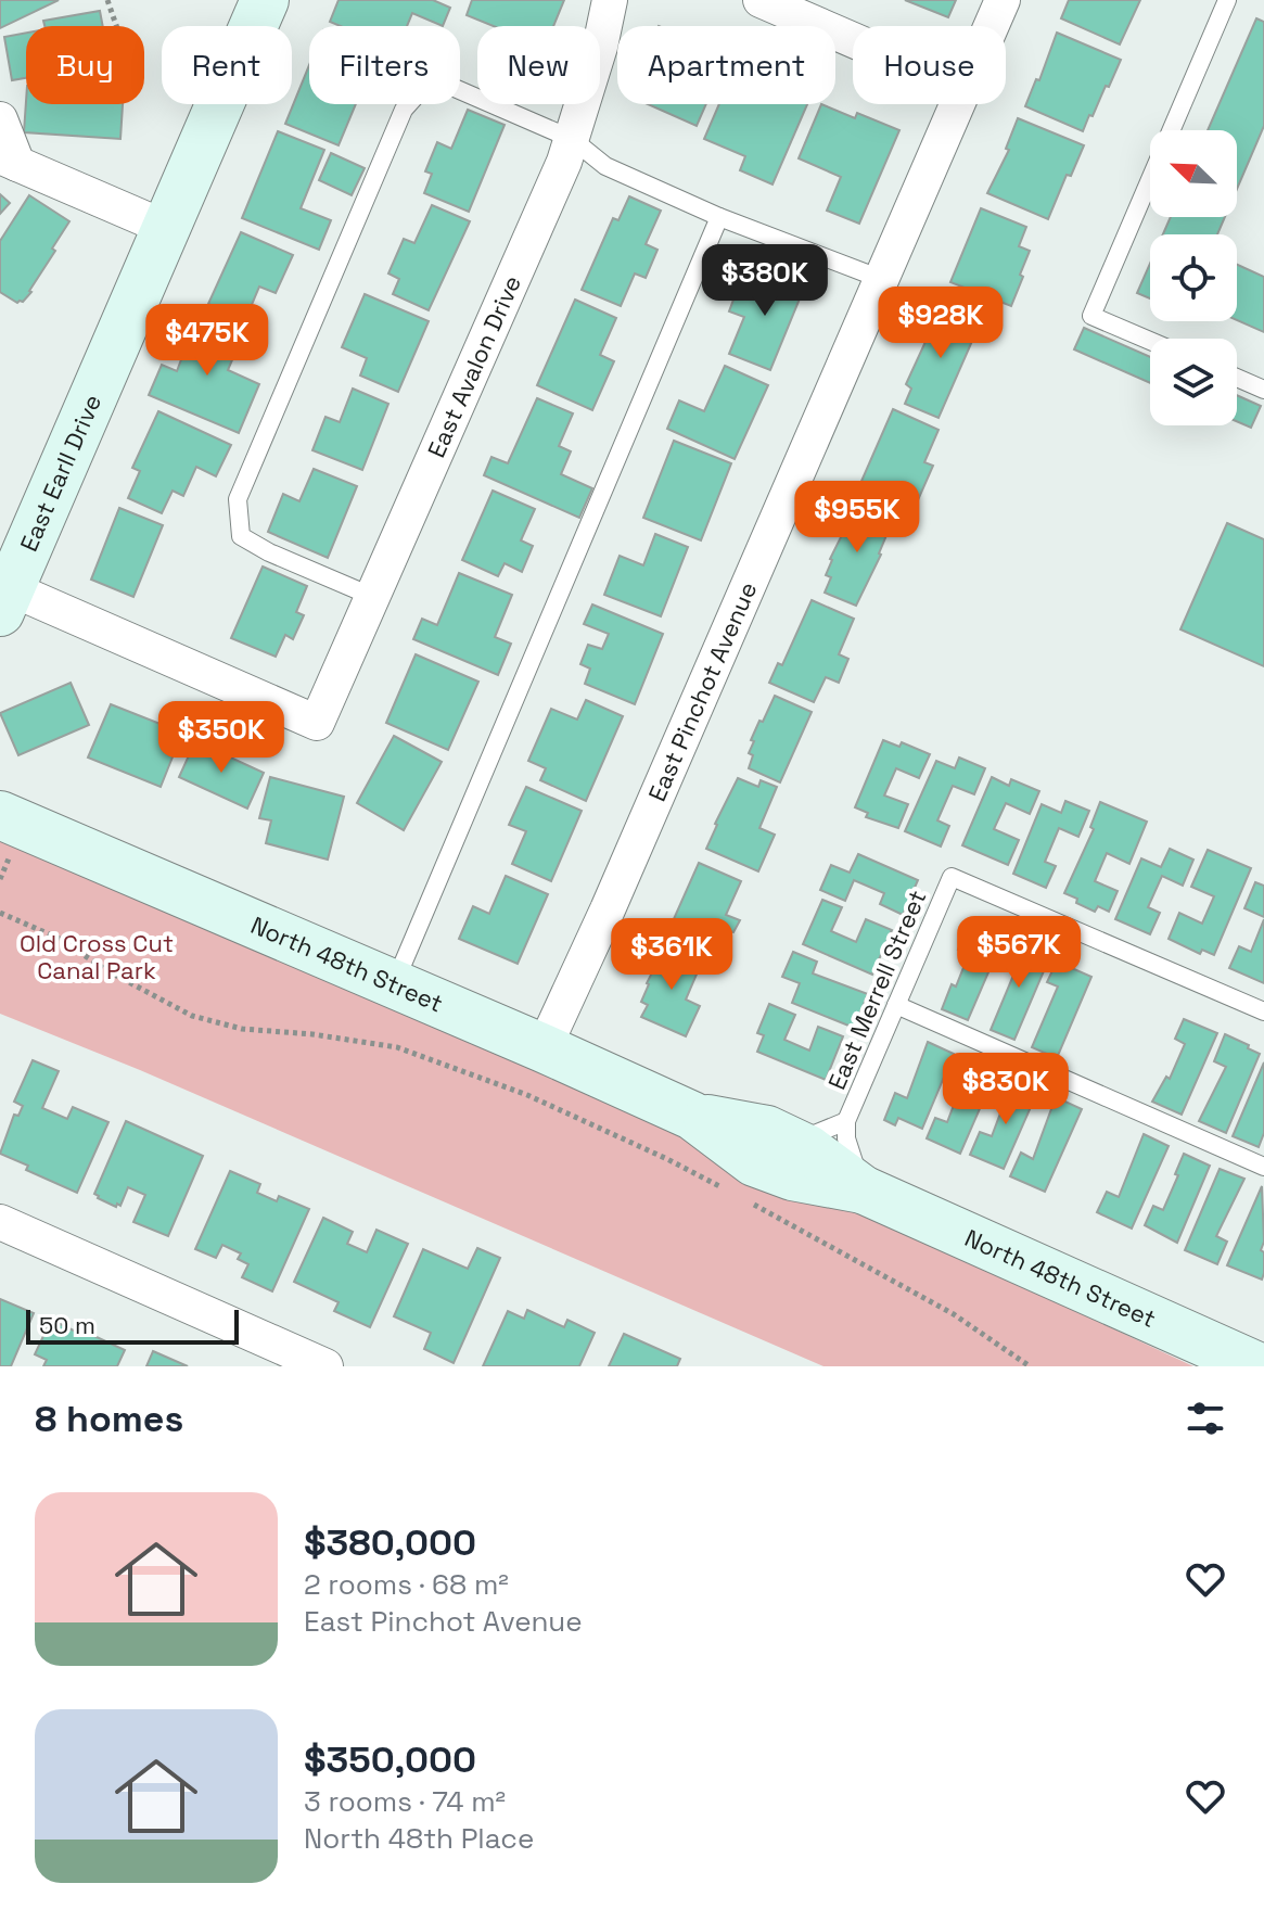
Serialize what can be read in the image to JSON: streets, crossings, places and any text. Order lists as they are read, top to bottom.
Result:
{
  "streets": {
    "street": [
      "East Avalon Drive",
      "East Earll Drive",
      "East Pinchot Avenue",
      "North 48th Street"
    ],
    "lane": ["East Merrell Street"]
  },
  "crossings": [
    ["East Avalon Drive", "East Earll Drive"],
    ["East Pinchot Avenue", "North 48th Street"],
    ["North 48th Street", "East Merrell Street"]
  ],
  "parks": ["Old Cross Cut Canal Park"],
  "scale_bar": "50 m",
  "north": "top left",
  "page": {
    "chip": [
      "Buy",
      "Rent",
      "Filters",
      "New",
      "Apartment",
      "House"
    ],
    "price": [
      "$380K",
      "$928K",
      "$475K",
      "$955K",
      "$350K",
      "$567K",
      "$361K",
      "$830K"
    ],
    "scale": "50 m",
    "heading": "8 homes",
    "list": [
      {
        "name": "$380,000",
        "note": "2 rooms · 68 m² · East Pinchot Avenue"
      },
      {
        "name": "$350,000",
        "note": "3 rooms · 74 m² · North 48th Place"
      }
    ]
  }
}
